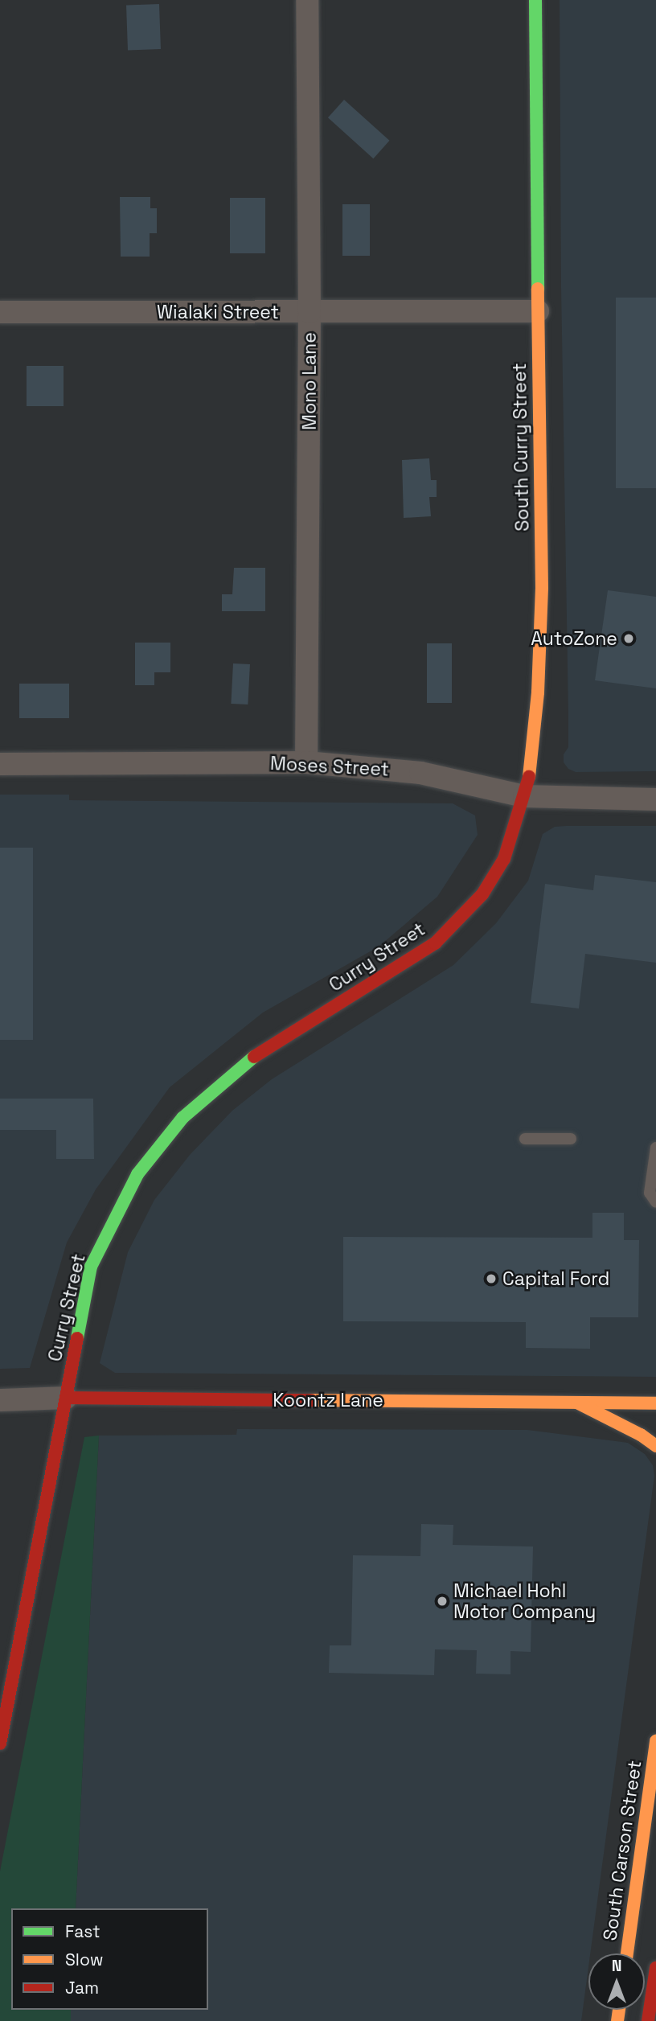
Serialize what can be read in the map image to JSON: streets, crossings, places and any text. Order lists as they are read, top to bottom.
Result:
{
  "streets": {
    "street": [
      "Wialaki Street",
      "Mono Lane",
      "South Curry Street",
      "Moses Street",
      "Curry Street",
      "Koontz Lane",
      "South Carson Street"
    ]
  },
  "crossings": [
    ["Wialaki Street", "Mono Lane"],
    ["Wialaki Street", "South Curry Street"],
    ["Mono Lane", "Moses Street"],
    ["South Curry Street", "Moses Street"],
    ["South Curry Street", "Curry Street"],
    ["Curry Street", "Koontz Lane"]
  ],
  "places": ["AutoZone", "Capital Ford", "Michael Hohl Motor Company"],
  "legend": ["Fast", "Slow", "Jam"],
  "north": "top"
}
